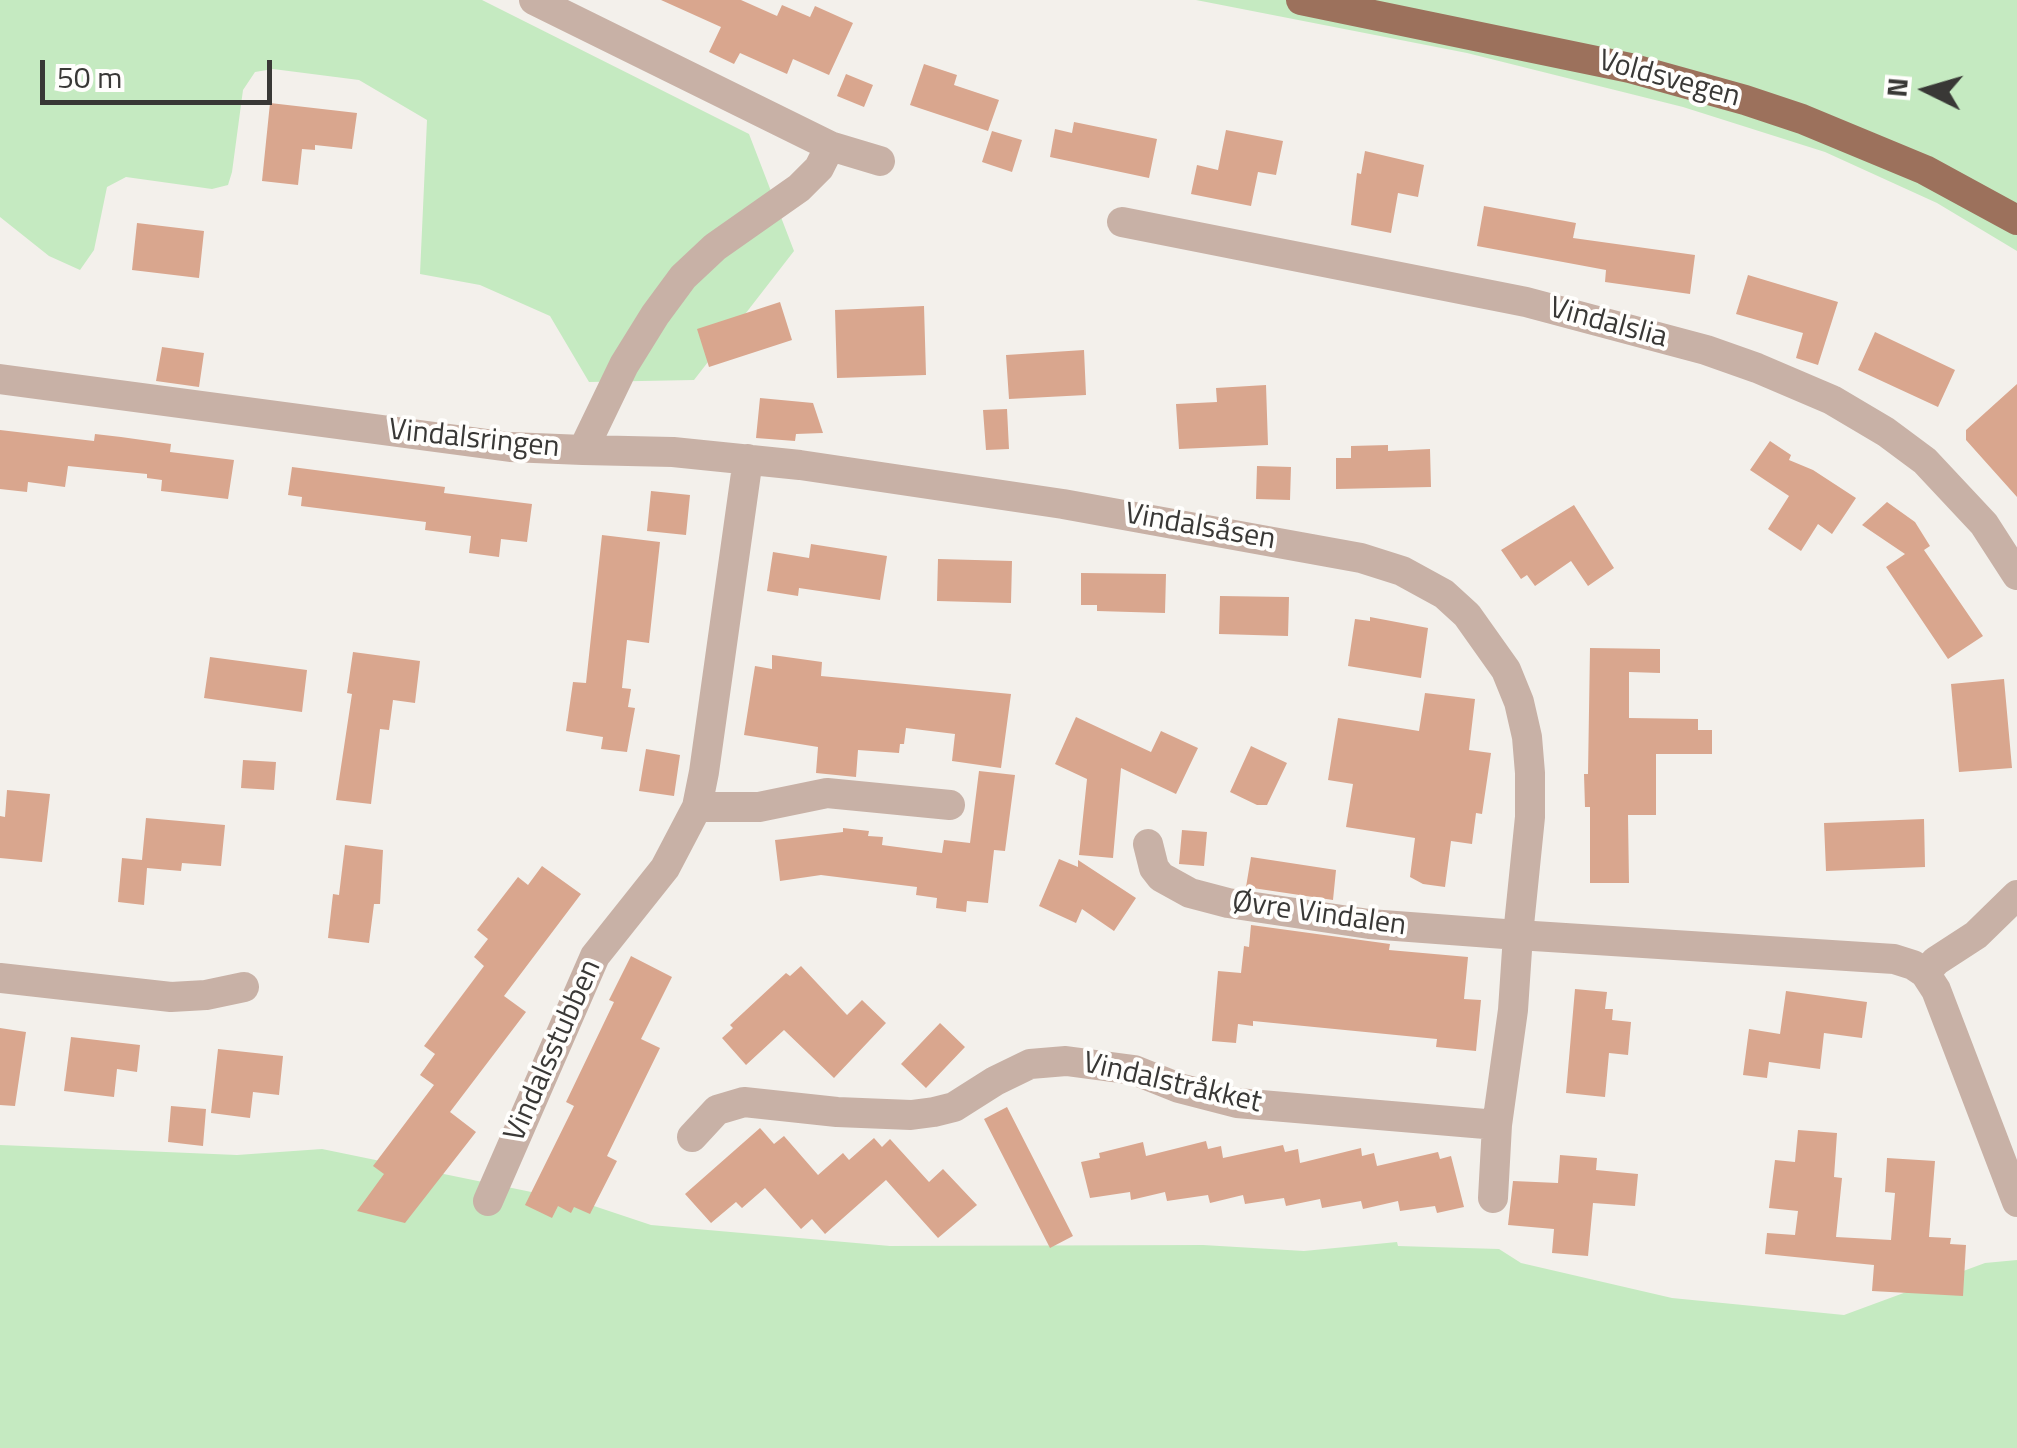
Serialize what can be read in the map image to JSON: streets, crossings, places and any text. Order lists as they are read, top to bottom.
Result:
{
  "streets": {
    "highway": ["Voldsvegen"],
    "street": [
      "Vindalslia",
      "Vindalsringen",
      "Vindalsåsen",
      "Øvre Vindalen",
      "Vindalsstubben",
      "Vindalstråkket"
    ]
  },
  "crossings": [
    ["Vindalsringen", "Vindalsåsen"],
    ["Vindalsåsen", "Øvre Vindalen"],
    ["Vindalsåsen", "Vindalsstubben"],
    ["Vindalsåsen", "Vindalstråkket"]
  ],
  "scale_bar": "50 m",
  "north": "left"
}
